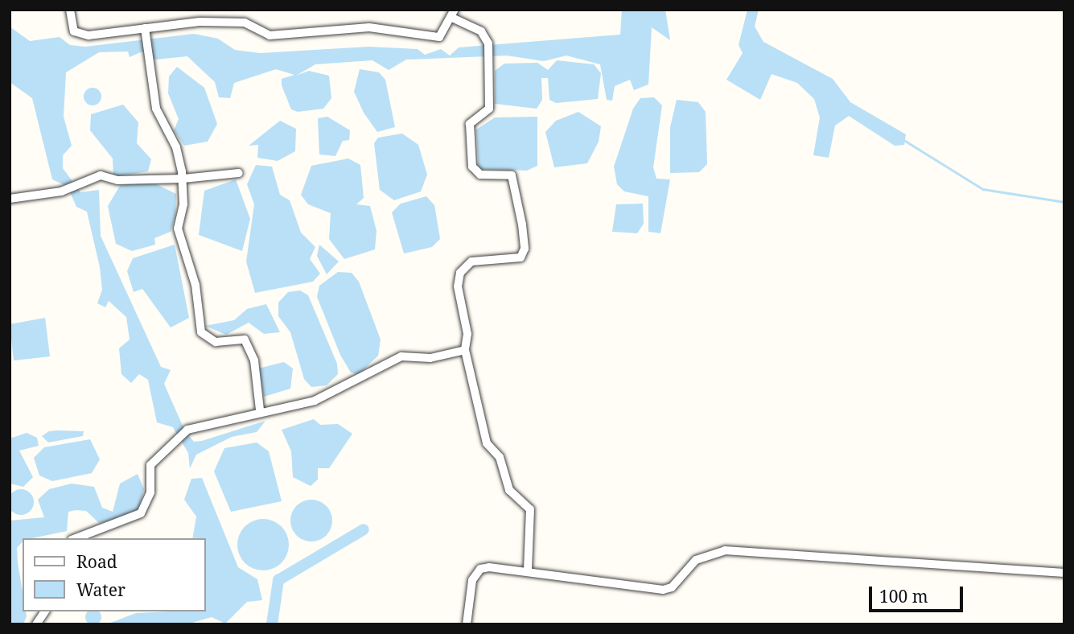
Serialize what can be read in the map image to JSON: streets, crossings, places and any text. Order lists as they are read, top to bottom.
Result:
{
  "legend": ["Road", "Water"],
  "scale_bar": "100 m"
}
